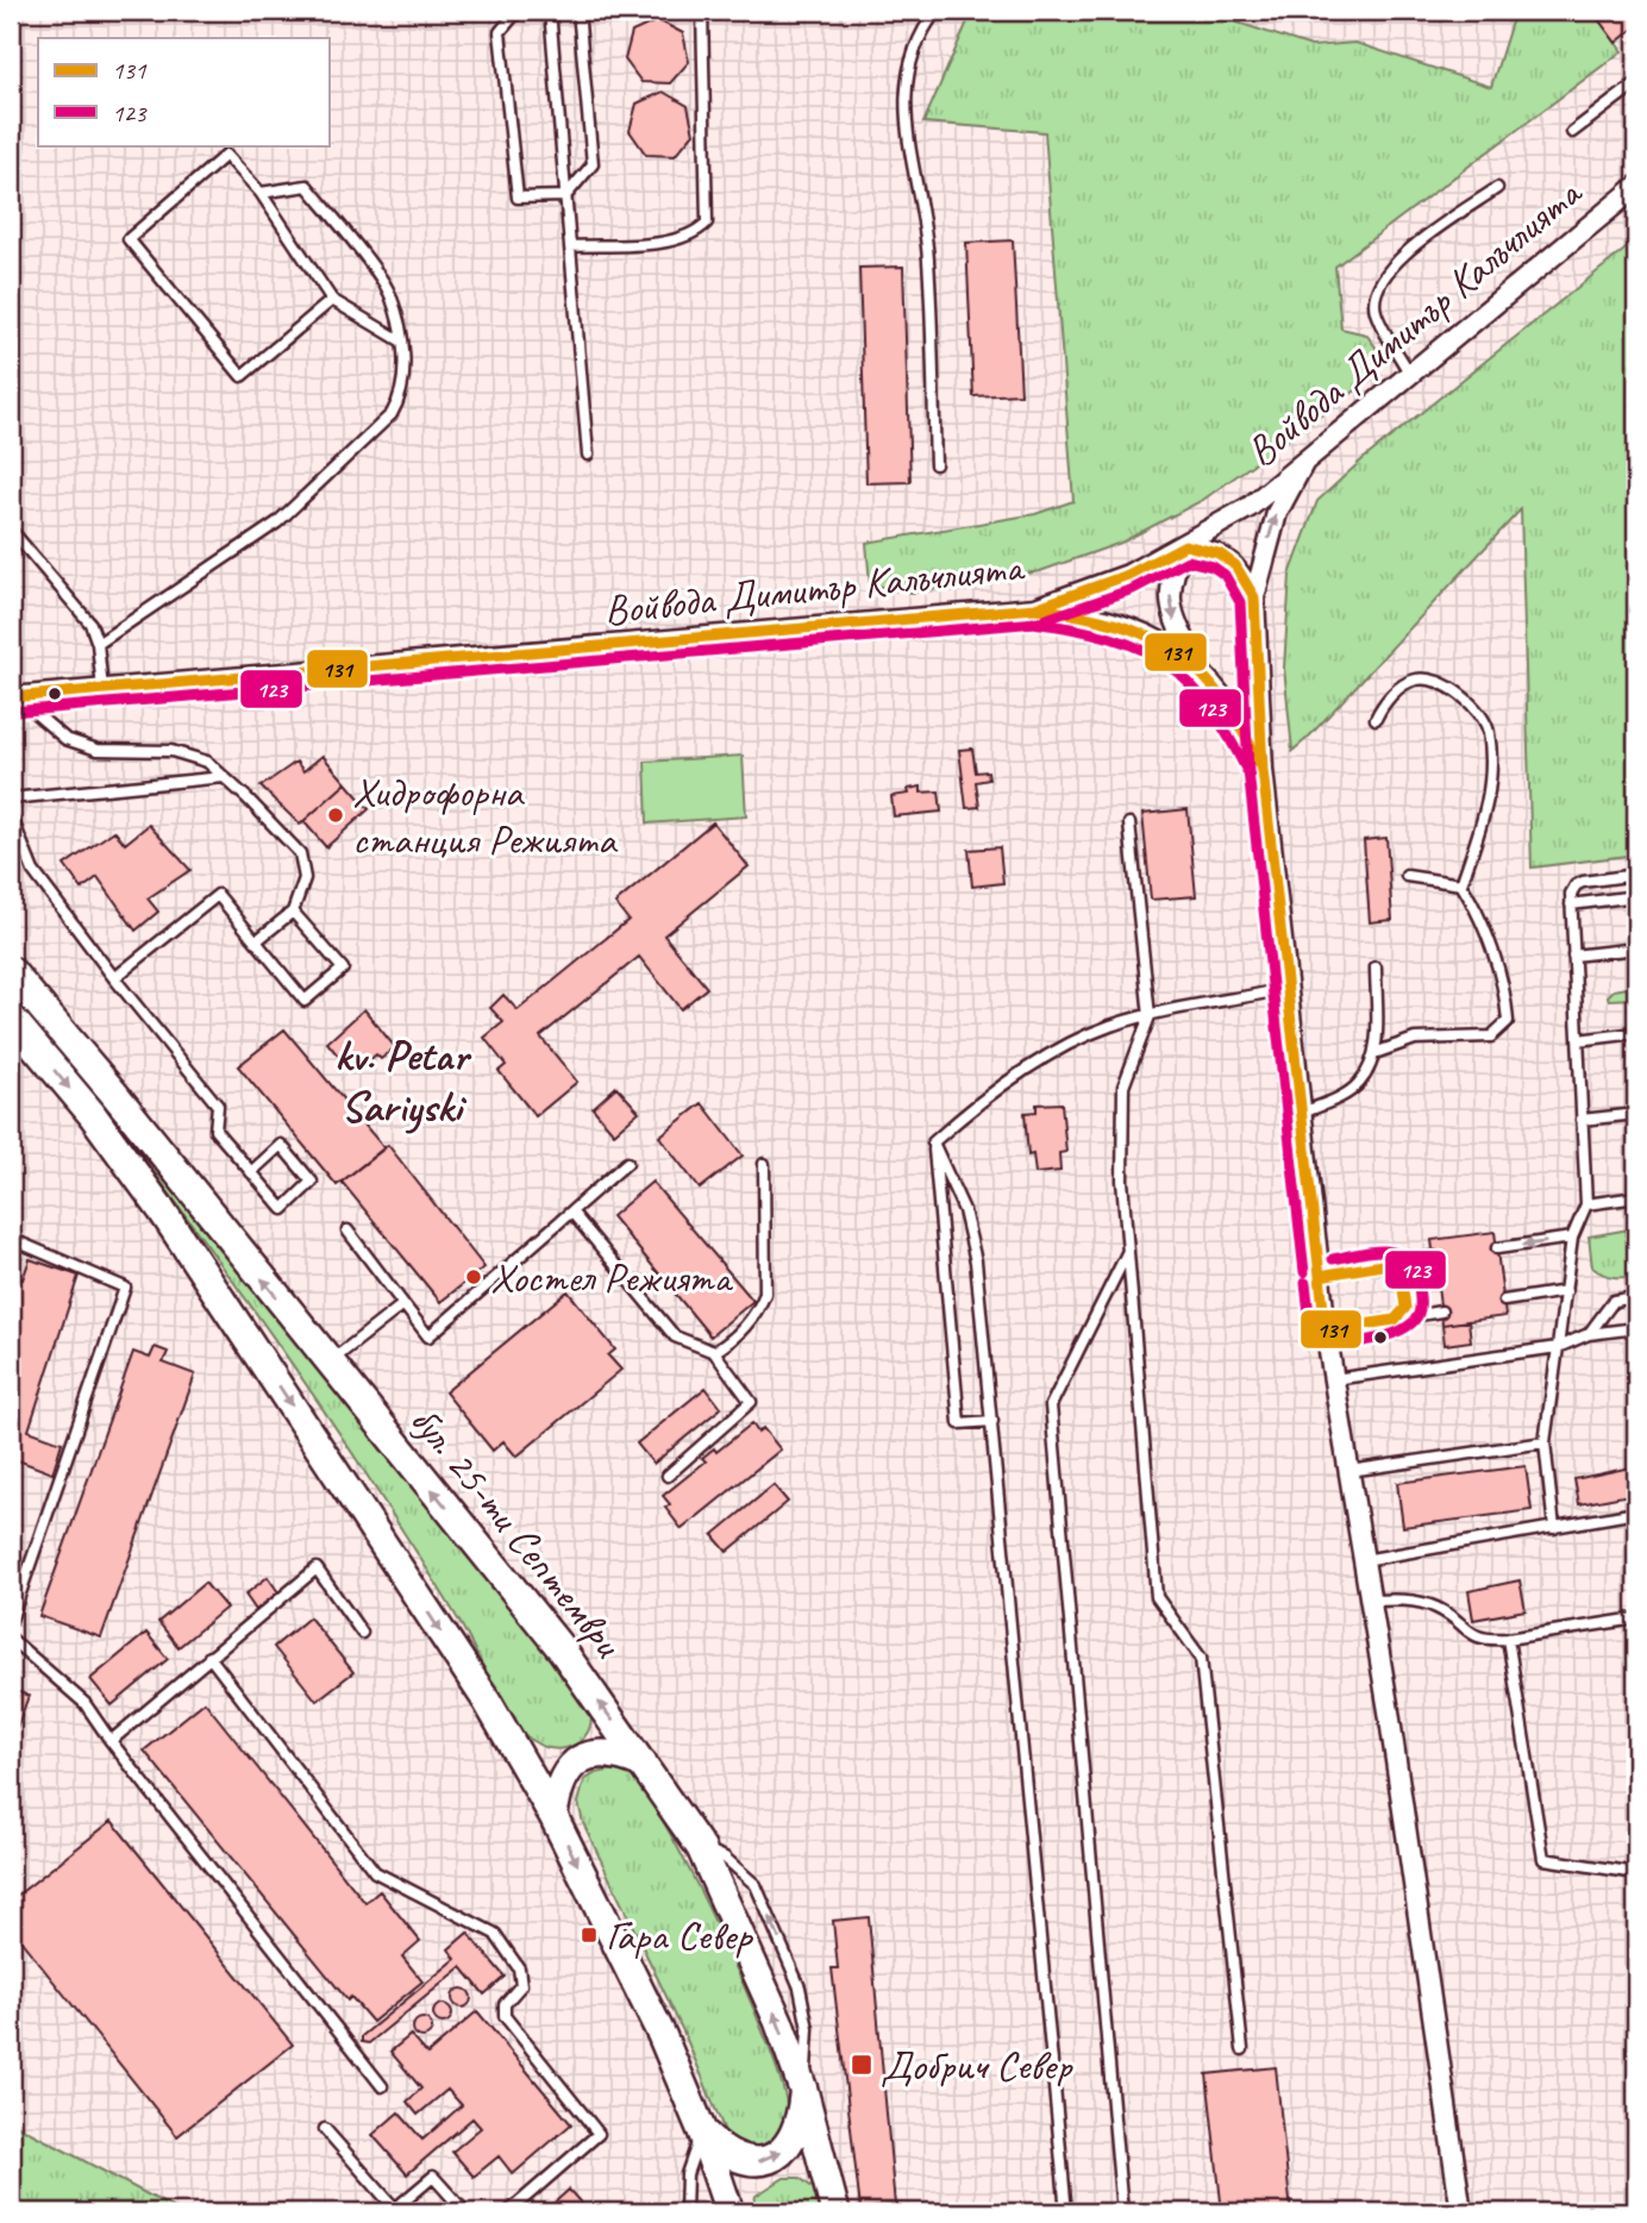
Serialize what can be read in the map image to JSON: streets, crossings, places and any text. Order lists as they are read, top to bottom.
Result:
{
  "streets": {
    "main road": ["бул. 25-ти Септември"],
    "street": ["Войвода Димитър Калъчлията"]
  },
  "districts": ["kv. Petar Sariyski"],
  "places": {
    "other": ["Хидрофорна станция Режията", "Хостел Режията"],
    "transit": ["Гара Север", "Добрич Север"]
  },
  "lines": ["transit line 131", "transit line 123"],
  "legend": ["131", "123"]
}
